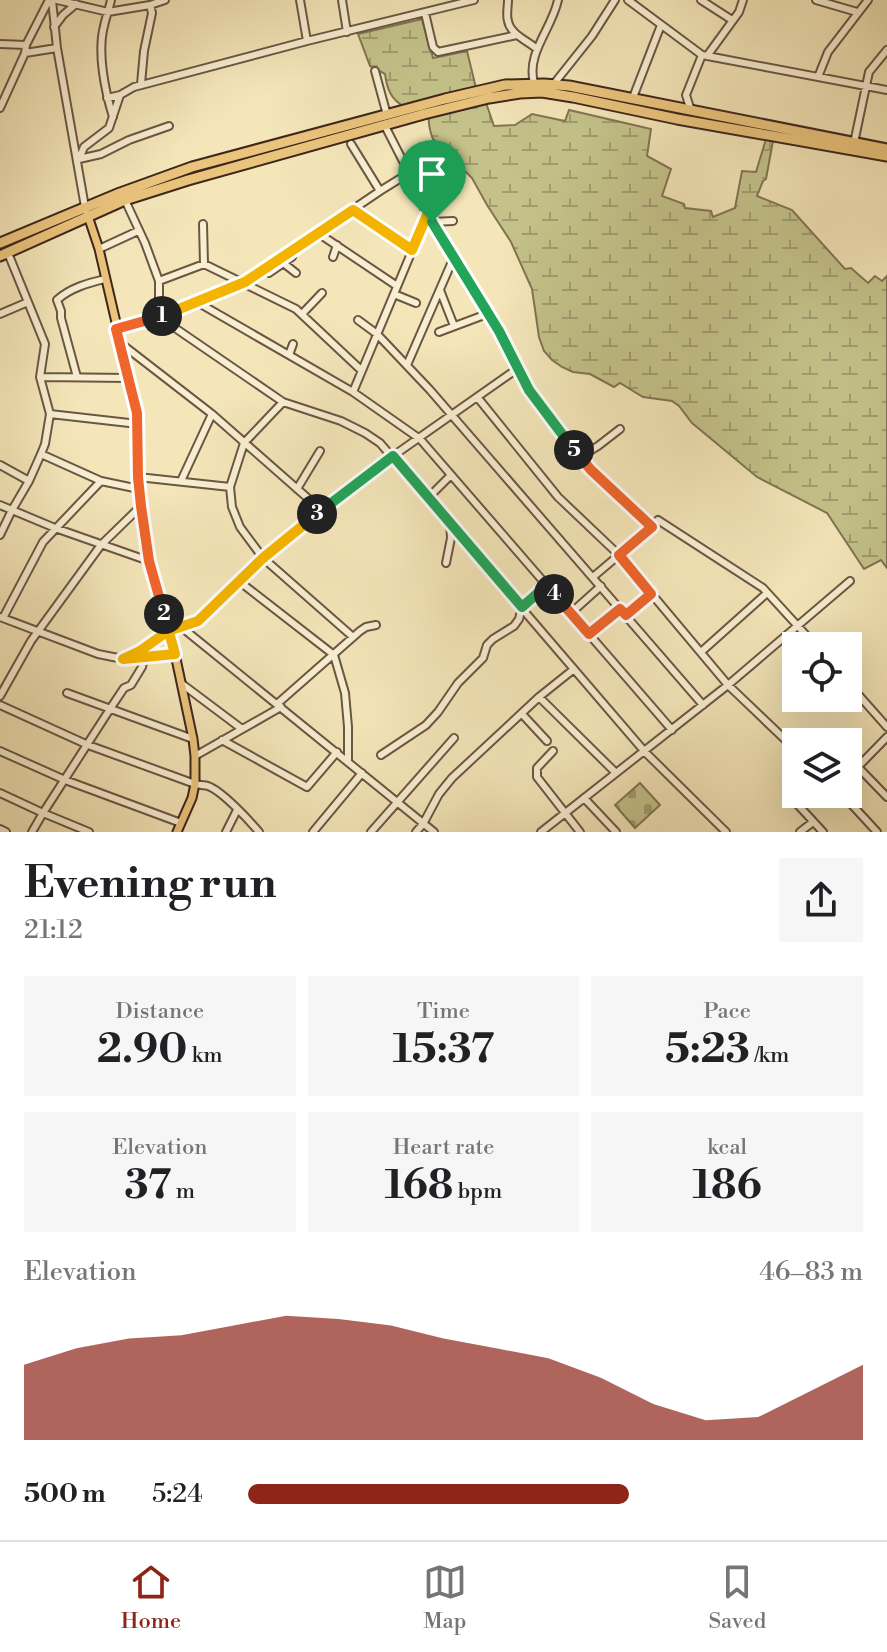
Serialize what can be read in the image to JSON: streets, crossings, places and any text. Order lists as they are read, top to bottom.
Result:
{
  "page": {
    "pins": [
      "1",
      "5",
      "3",
      "4",
      "2"
    ],
    "heading": ["Evening run", "21:12"],
    "stats": [
      ["Distance", "2.90 km"],
      ["Time", "15:37"],
      ["Pace", "5:23 /km"],
      ["Elevation", "37 m"],
      ["Heart rate", "168 bpm"],
      ["kcal", "186"]
    ],
    "chart": ["Elevation", "46–83 m"],
    "list": [
      {
        "name": "500 m",
        "note": "5:24"
      }
    ],
    "tabs": ["Home", "Map", "Saved"]
  }
}
